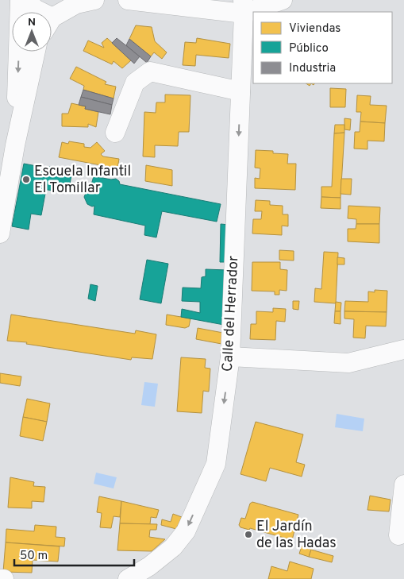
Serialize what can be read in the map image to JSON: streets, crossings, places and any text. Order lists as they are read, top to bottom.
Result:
{
  "streets": {
    "street": ["Calle del Herrador"]
  },
  "one_way": ["Calle del Herrador"],
  "places": ["Escuela Infantil El Tomillar", "El Jardín de las Hadas"],
  "legend": ["Viviendas", "Público", "Industria"],
  "scale_bar": "50 m",
  "north": "top"
}
